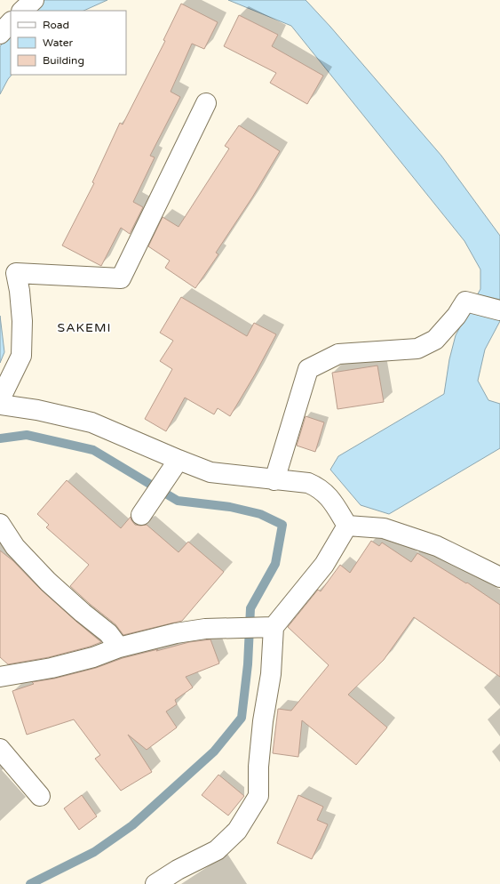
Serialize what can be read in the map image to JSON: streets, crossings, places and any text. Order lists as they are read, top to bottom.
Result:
{
  "districts": ["SAKEMI"],
  "legend": ["Road", "Water", "Building"]
}
